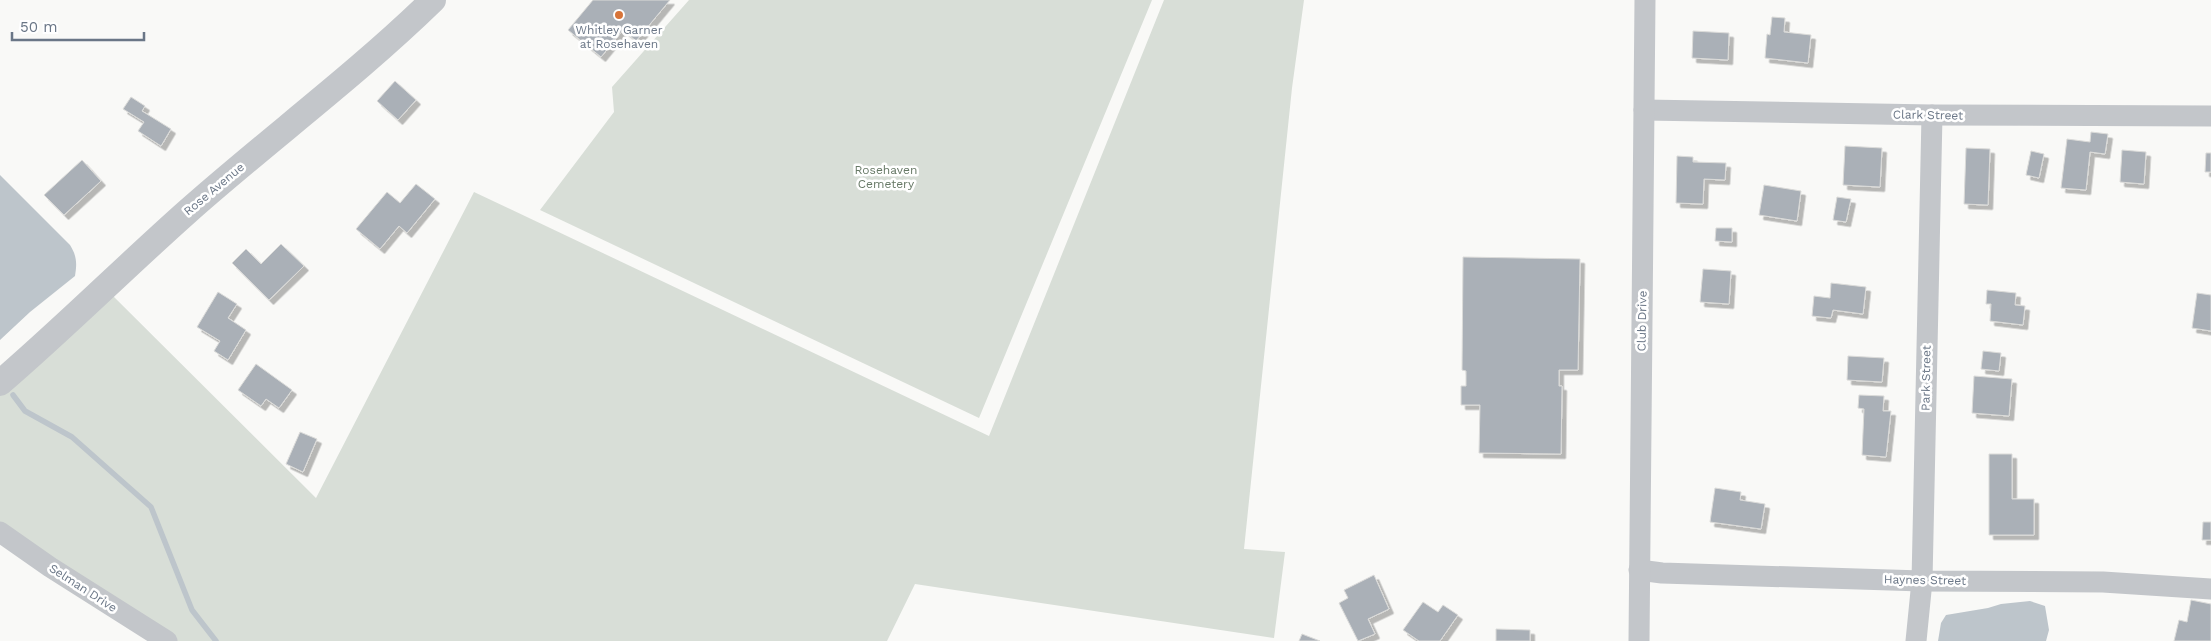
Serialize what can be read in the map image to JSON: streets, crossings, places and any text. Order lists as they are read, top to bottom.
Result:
{
  "streets": {
    "street": [
      "Clark Street",
      "Rose Avenue",
      "Club Drive",
      "Park Street",
      "Haynes Street",
      "Selman Drive"
    ]
  },
  "crossings": [
    ["Clark Street", "Club Drive"],
    ["Clark Street", "Park Street"],
    ["Club Drive", "Haynes Street"],
    ["Park Street", "Haynes Street"]
  ],
  "parks": ["Rosehaven Cemetery"],
  "places": ["Whitley Garner at Rosehaven"],
  "scale_bar": "50 m"
}
